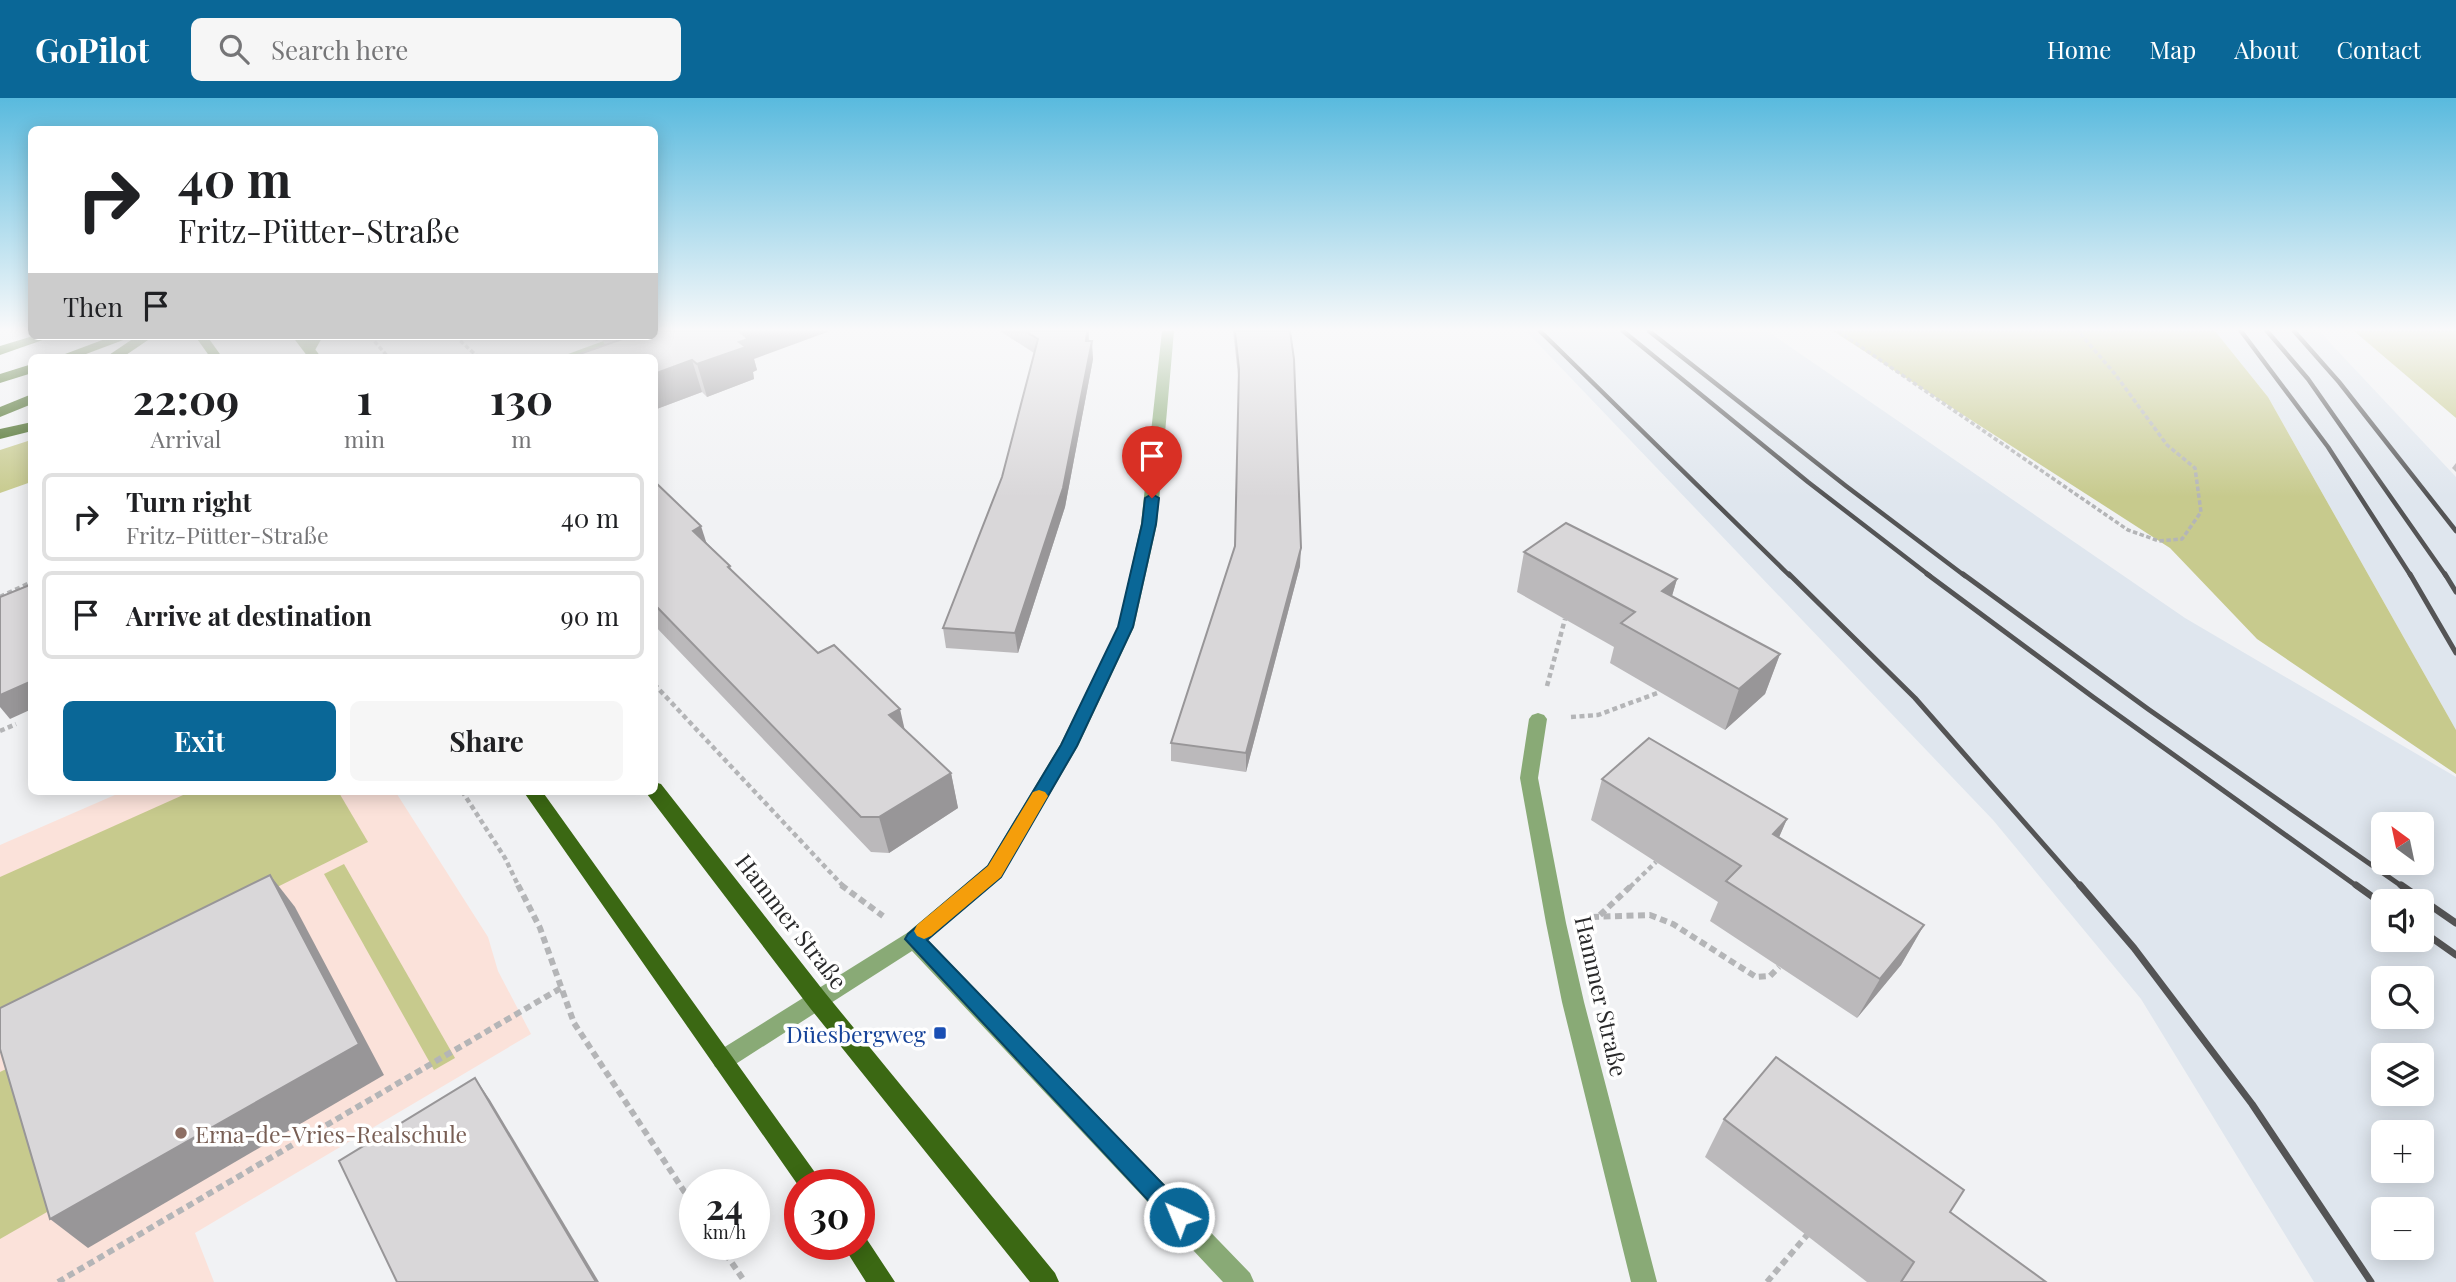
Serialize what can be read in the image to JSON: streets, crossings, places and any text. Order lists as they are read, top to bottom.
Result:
{
  "streets": {
    "main road": ["Hammer Straße"]
  },
  "places": {
    "transit": ["Düesbergweg"],
    "other": ["Erna-de-Vries-Realschule"]
  },
  "north": "top left",
  "page": {
    "header": "GoPilot",
    "search": "Search here",
    "nav": [
      "Home",
      "Map",
      "About",
      "Contact"
    ],
    "turn": ["40 m", "Fritz-Pütter-Straße"],
    "then": "Then",
    "eta": [
      "22:09",
      "Arrival",
      "1",
      "min",
      "130",
      "m"
    ],
    "list": [
      {
        "name": "Turn right",
        "note": "Fritz-Pütter-Straße",
        "value": "40 m"
      },
      {
        "name": "Arrive at destination",
        "value": "90 m"
      }
    ],
    "buttons": ["Exit", "Share"],
    "map_buttons": ["+", "−"],
    "speed": "24 km/h",
    "limit": "30"
  }
}
